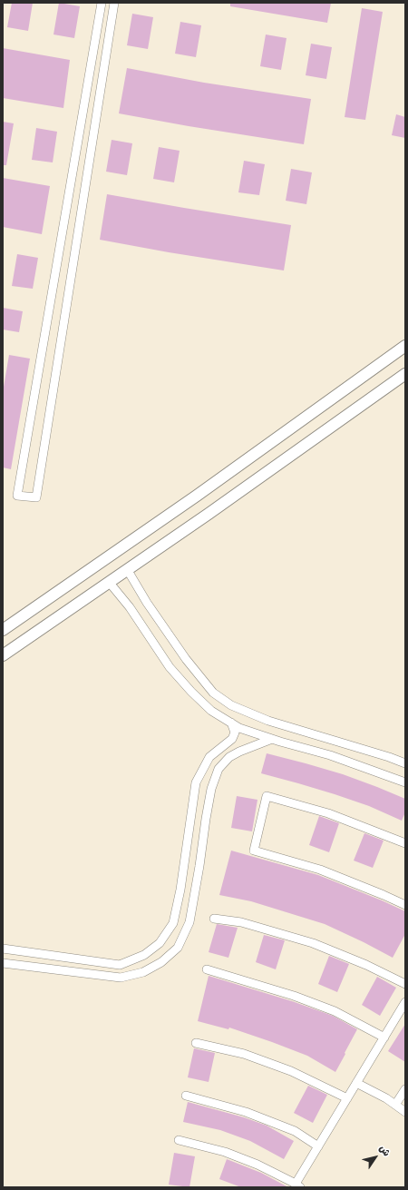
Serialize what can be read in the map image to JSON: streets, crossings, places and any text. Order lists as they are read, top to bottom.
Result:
{
  "north": "top right"
}
